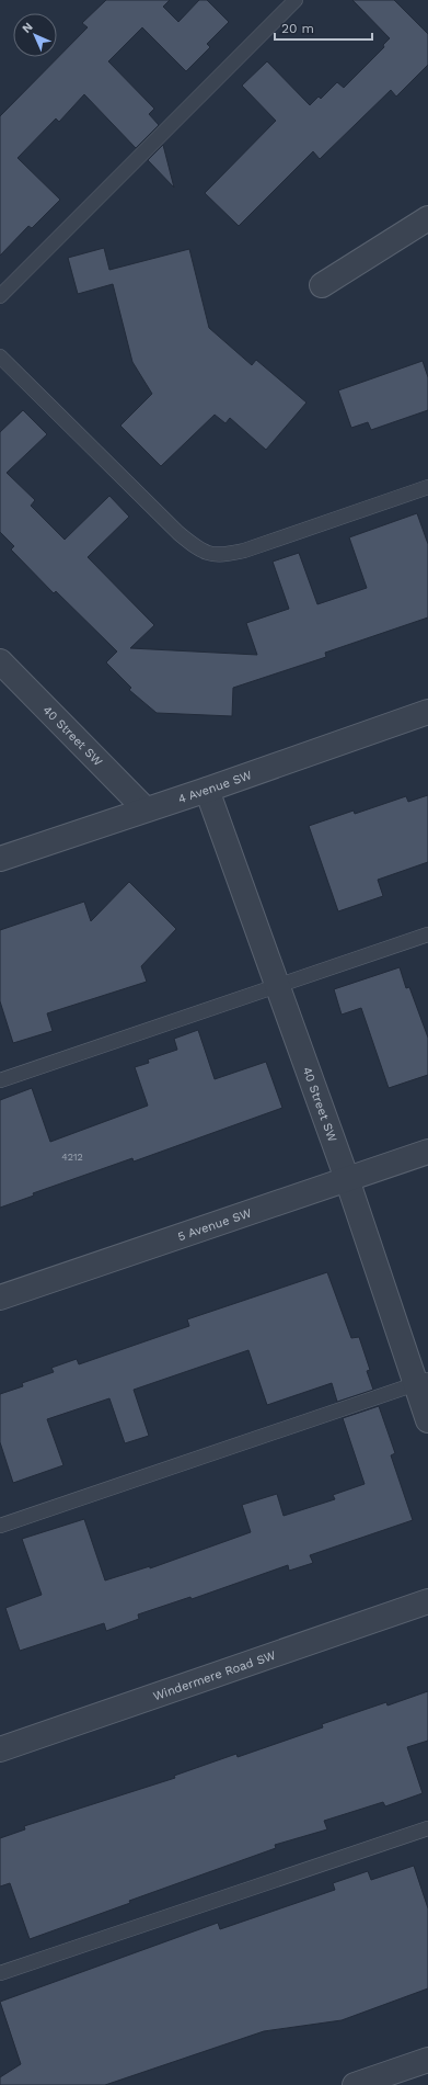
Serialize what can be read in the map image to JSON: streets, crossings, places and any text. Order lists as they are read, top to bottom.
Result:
{
  "streets": {
    "street": [
      "40 Street SW",
      "4 Avenue SW",
      "5 Avenue SW",
      "Windermere Road SW"
    ]
  },
  "crossings": [
    ["40 Street SW", "4 Avenue SW"],
    ["40 Street SW", "5 Avenue SW"]
  ],
  "house_numbers": ["4212"],
  "scale_bar": "20 m",
  "north": "top left"
}
